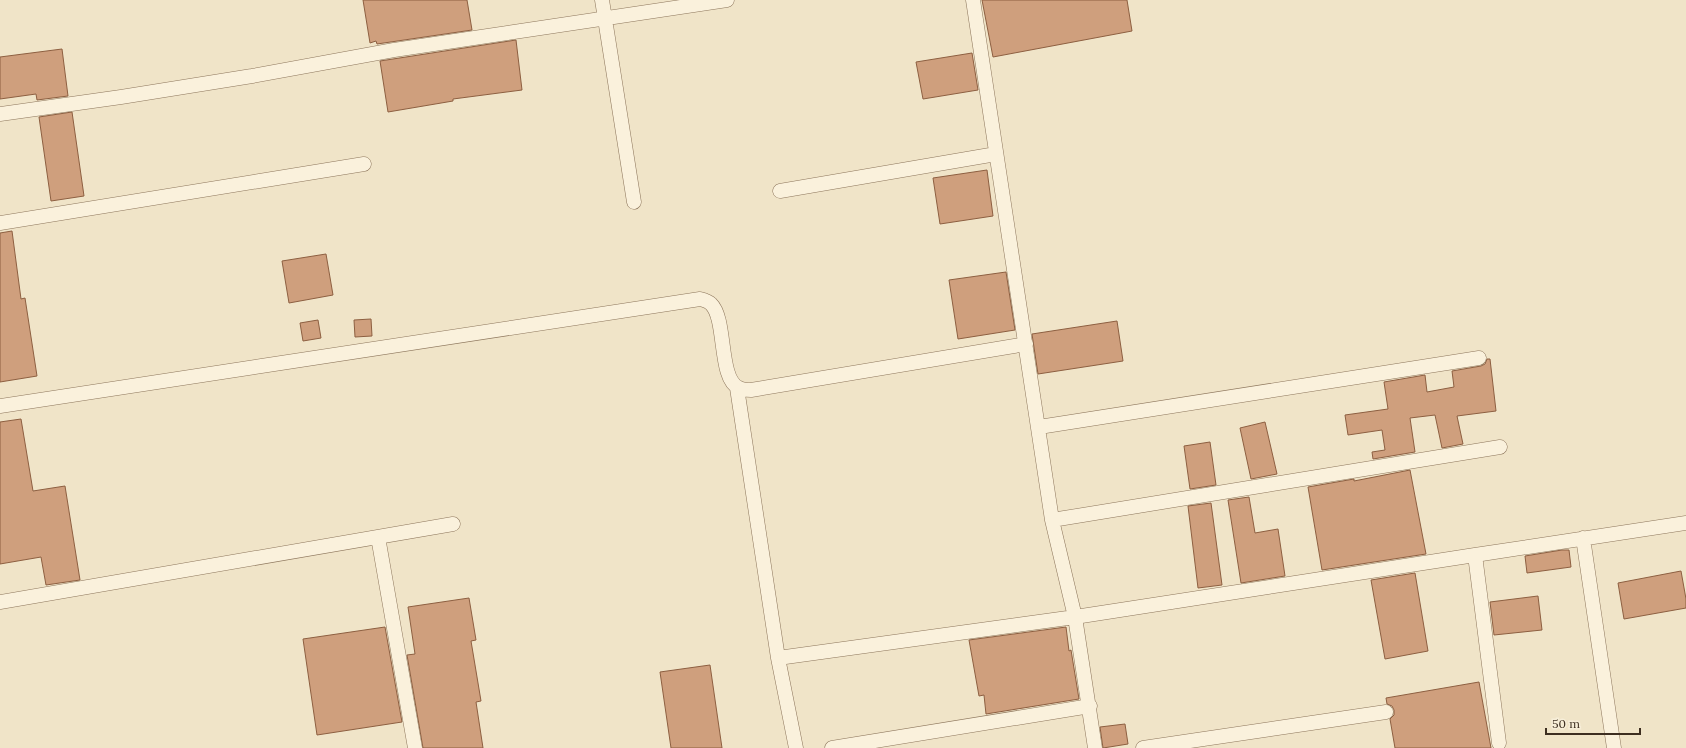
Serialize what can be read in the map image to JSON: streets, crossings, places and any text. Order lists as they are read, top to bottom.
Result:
{
  "scale_bar": "50 m"
}
